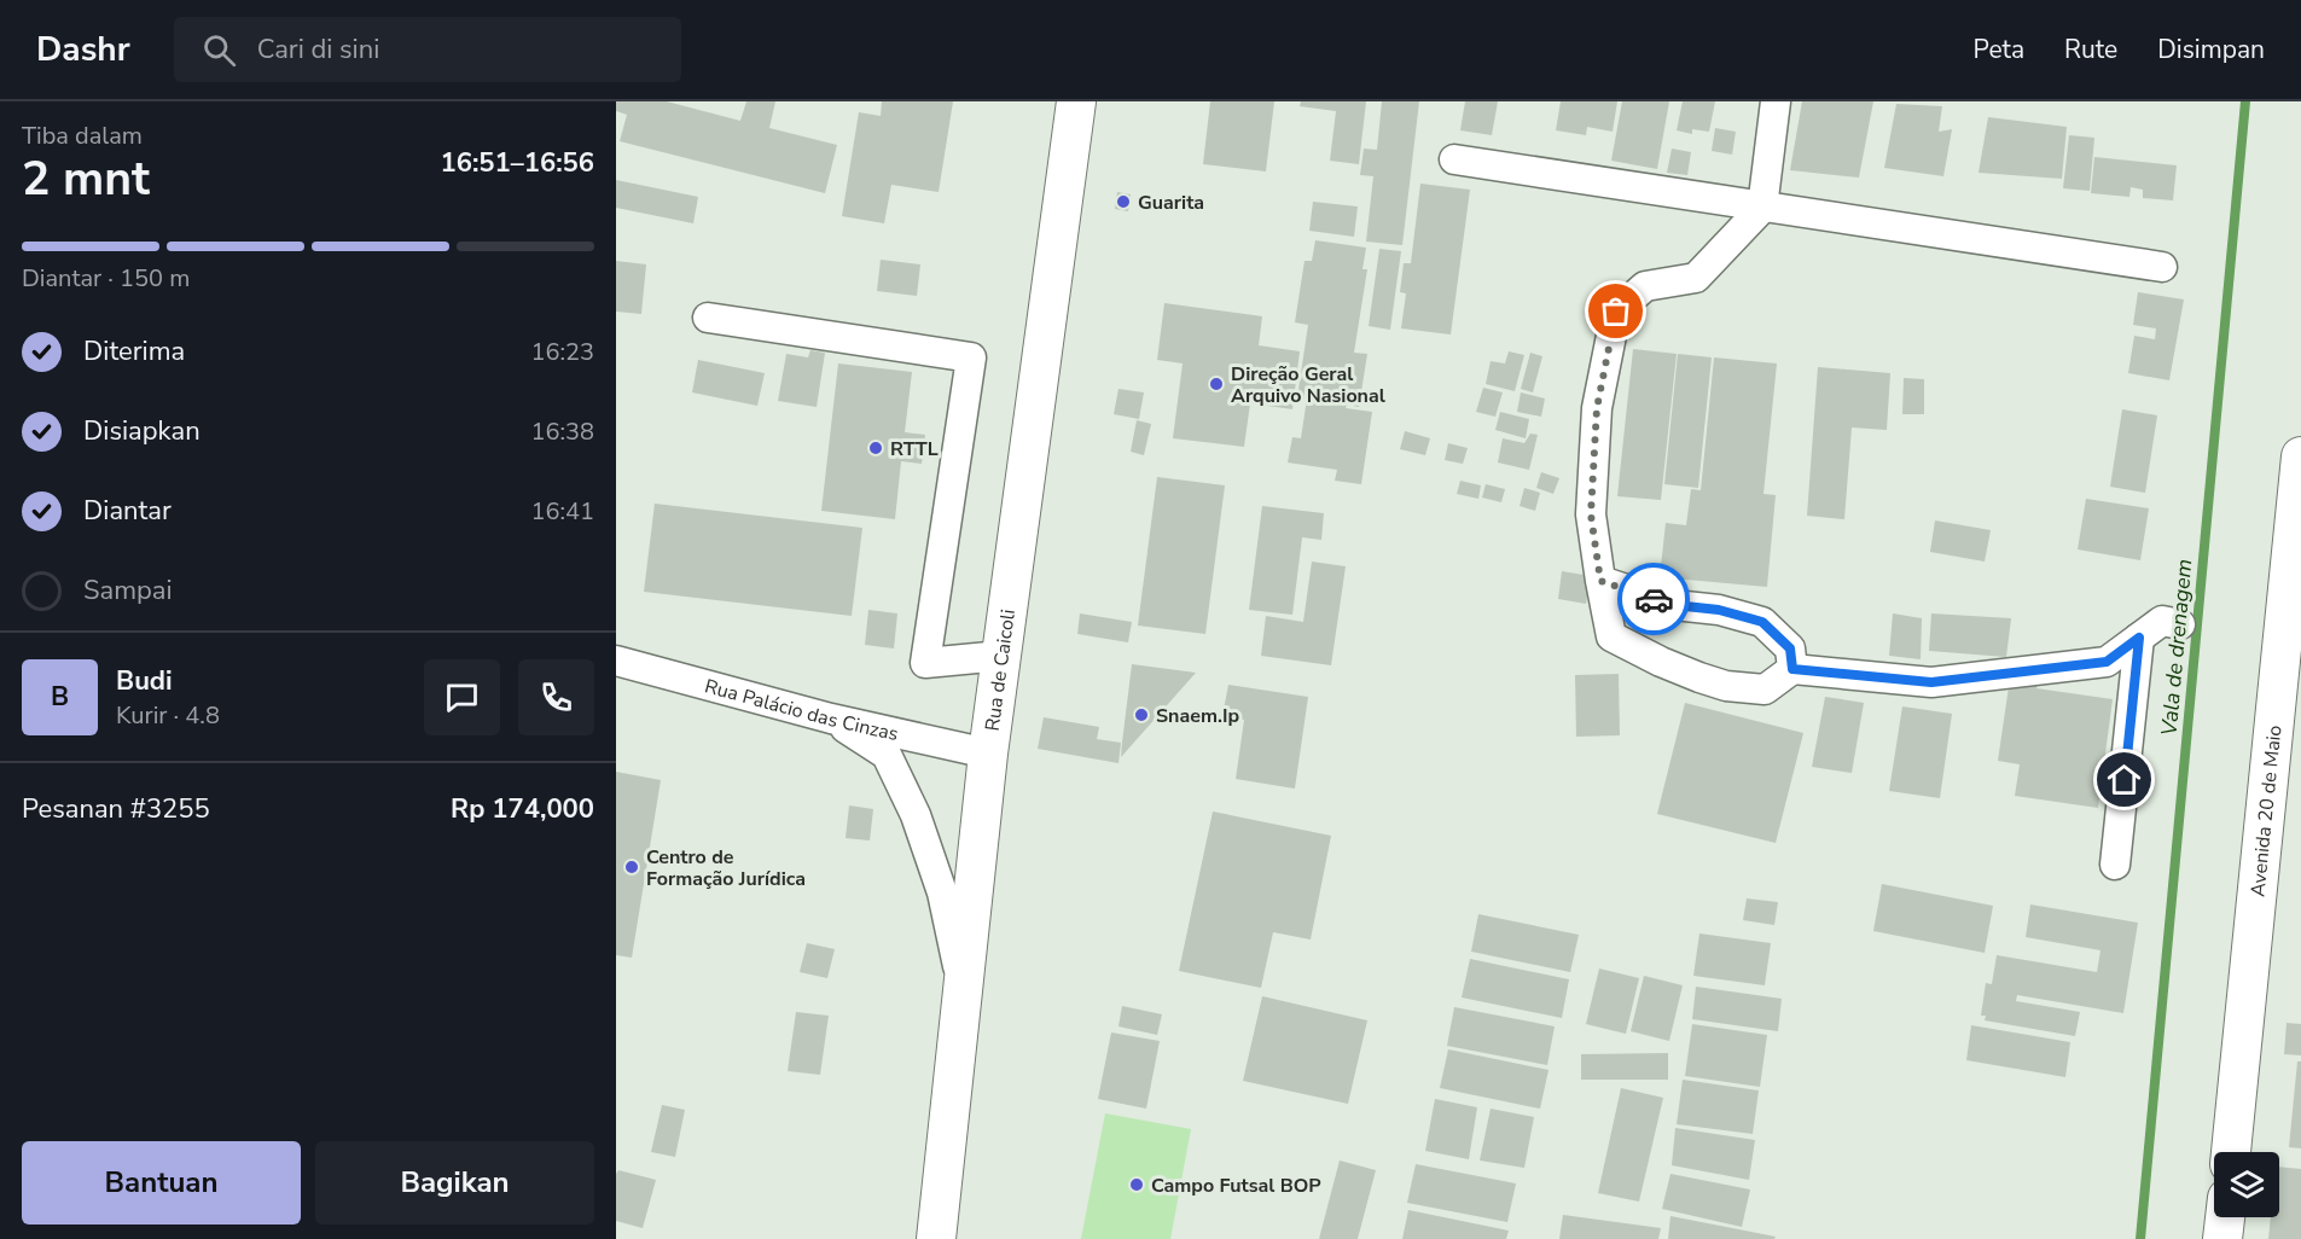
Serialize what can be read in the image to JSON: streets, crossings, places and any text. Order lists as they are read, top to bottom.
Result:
{
  "streets": {
    "main road": ["Rua de Caicoli", "Avenida 20 de Maio"],
    "street": ["Rua Palácio das Cinzas"]
  },
  "crossings": [
    ["Rua de Caicoli", "Rua Palácio das Cinzas"]
  ],
  "water": ["Vala de drenagem"],
  "places": [
    "Guarita",
    "Direção Geral Arquivo Nasional",
    "RTTL",
    "Snaem.Ip",
    "Centro de Formação Jurídica",
    "Campo Futsal BOP"
  ],
  "page": {
    "header": "Dashr",
    "search": "Cari di sini",
    "nav": ["Peta", "Rute", "Disimpan"],
    "heading": ["2 mnt", "Tiba dalam", "16:51–16:56"],
    "panel": [
      "Budi",
      "Kurir · 4.8",
      "Pesanan #3255",
      "Rp 174,000"
    ],
    "bar": "Diantar · 150 m",
    "list": [
      ["Diterima", "16:23"],
      ["Disiapkan", "16:38"],
      ["Diantar", "16:41"],
      "Sampai"
    ],
    "round": "B",
    "buttons": ["Bantuan", "Bagikan"]
  }
}
